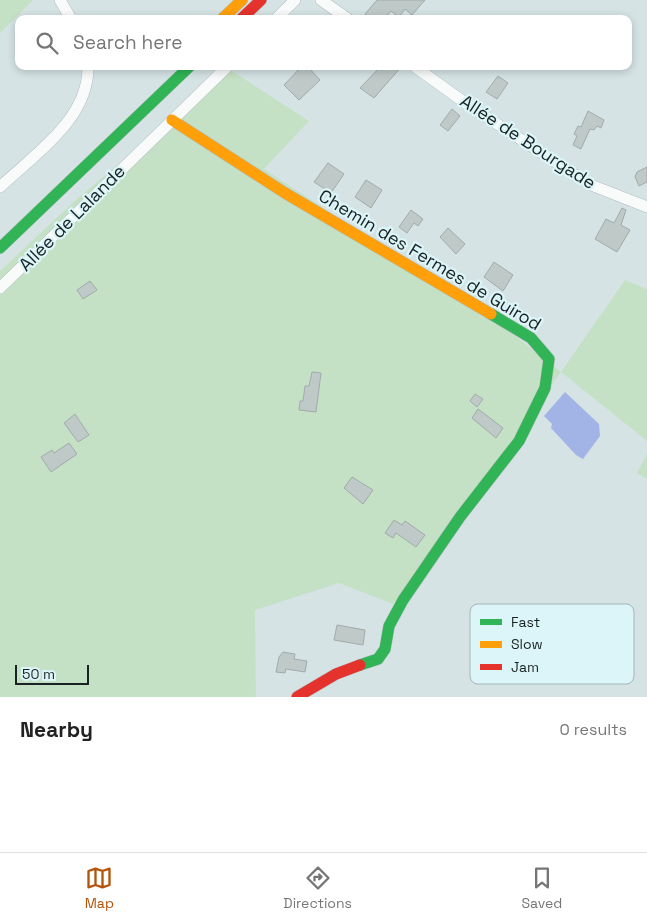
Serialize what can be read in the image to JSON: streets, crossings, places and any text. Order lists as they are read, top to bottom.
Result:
{
  "streets": {
    "main road": ["Chemin des Fermes de Guirod"],
    "street": ["Allée de Bourgade", "Allée de Lalande"]
  },
  "crossings": [
    ["Allée de Lalande", "Chemin des Fermes de Guirod"]
  ],
  "legend": ["Fast", "Slow", "Jam"],
  "scale_bar": "50 m",
  "page": {
    "search": "Search here",
    "scale": "50 m",
    "heading": ["Nearby", "0 results"],
    "nav": ["Map", "Directions", "Saved"]
  }
}
